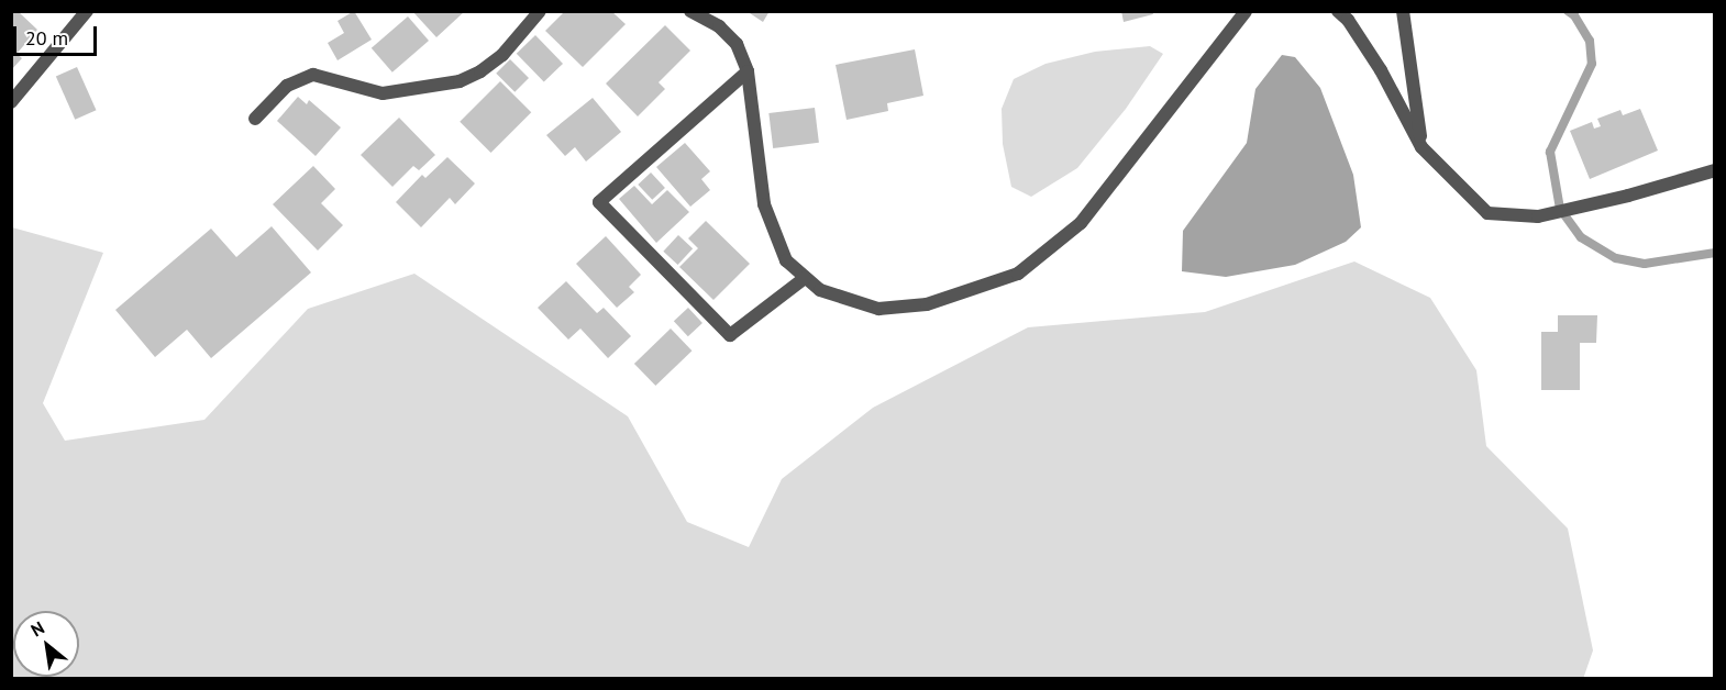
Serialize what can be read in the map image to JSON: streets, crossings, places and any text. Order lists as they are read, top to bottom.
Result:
{
  "scale_bar": "20 m",
  "north": "top left"
}
